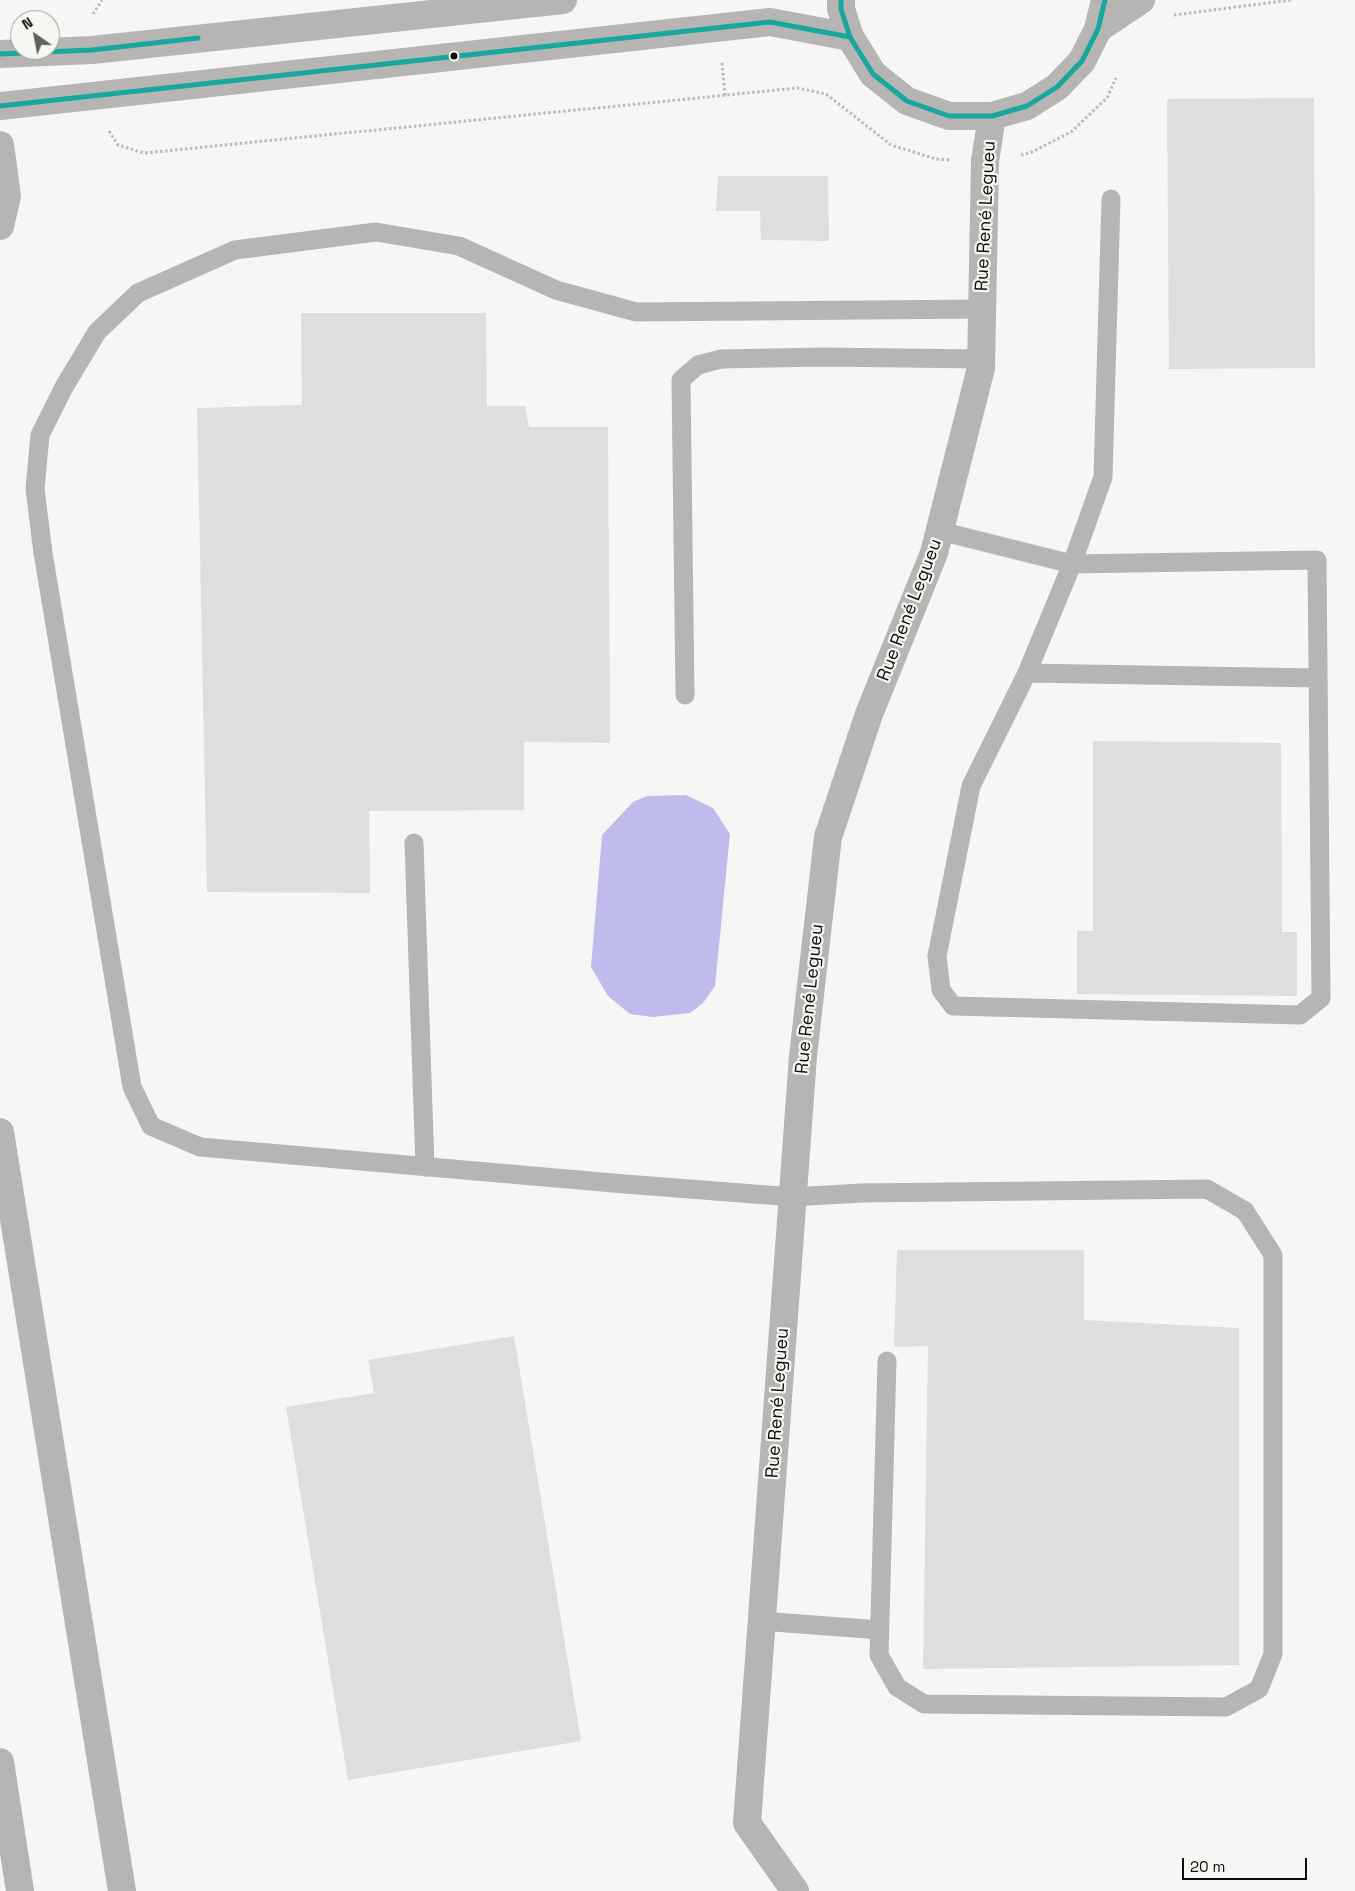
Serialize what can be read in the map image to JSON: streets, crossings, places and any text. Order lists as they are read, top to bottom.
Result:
{
  "streets": {
    "street": ["Rue René Legueu"]
  },
  "scale_bar": "20 m",
  "north": "top left"
}
